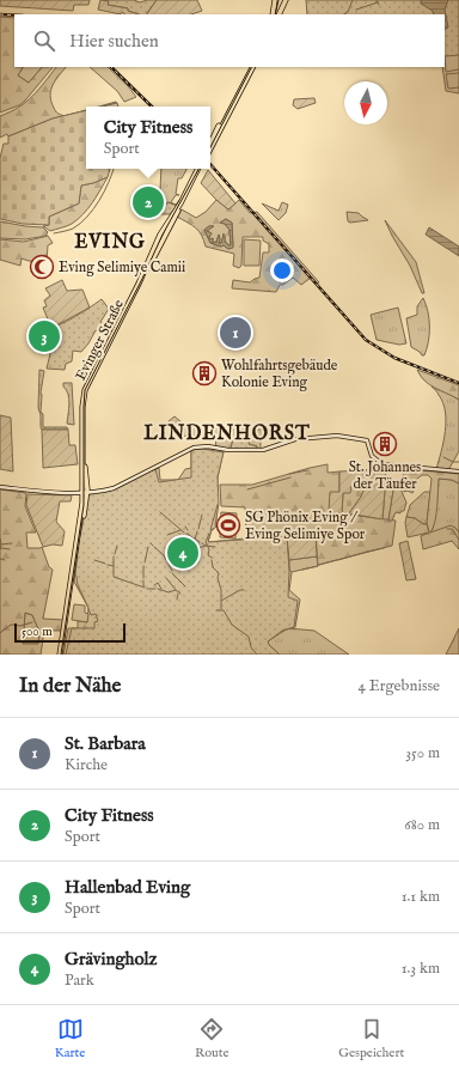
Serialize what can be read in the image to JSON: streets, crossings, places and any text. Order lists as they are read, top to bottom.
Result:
{
  "streets": {
    "main road": ["Evinger Straße"]
  },
  "districts": ["EVING", "LINDENHORST"],
  "places": {
    "mosque": ["Eving Selimiye Camii"],
    "building": ["Wohlfahrtsgebäude Kolonie Eving", "St. Johannes der Täufer"],
    "sports": ["SG Phönix Eving / Eving Selimiye Spor"]
  },
  "scale_bar": "500 m",
  "north": "bottom",
  "page": {
    "search": "Hier suchen",
    "popup": ["City Fitness", "Sport"],
    "pins": [
      "2",
      "1",
      "3",
      "4"
    ],
    "scale": "500 m",
    "heading": ["In der Nähe", "4 Ergebnisse"],
    "list": [
      {
        "mark": "1",
        "name": "St. Barbara",
        "note": "Kirche",
        "value": "350 m"
      },
      {
        "mark": "2",
        "name": "City Fitness",
        "note": "Sport",
        "value": "680 m"
      },
      {
        "mark": "3",
        "name": "Hallenbad Eving",
        "note": "Sport",
        "value": "1.1 km"
      },
      {
        "mark": "4",
        "name": "Grävingholz",
        "note": "Park",
        "value": "1.3 km"
      }
    ],
    "nav": ["Karte", "Route", "Gespeichert"]
  }
}
